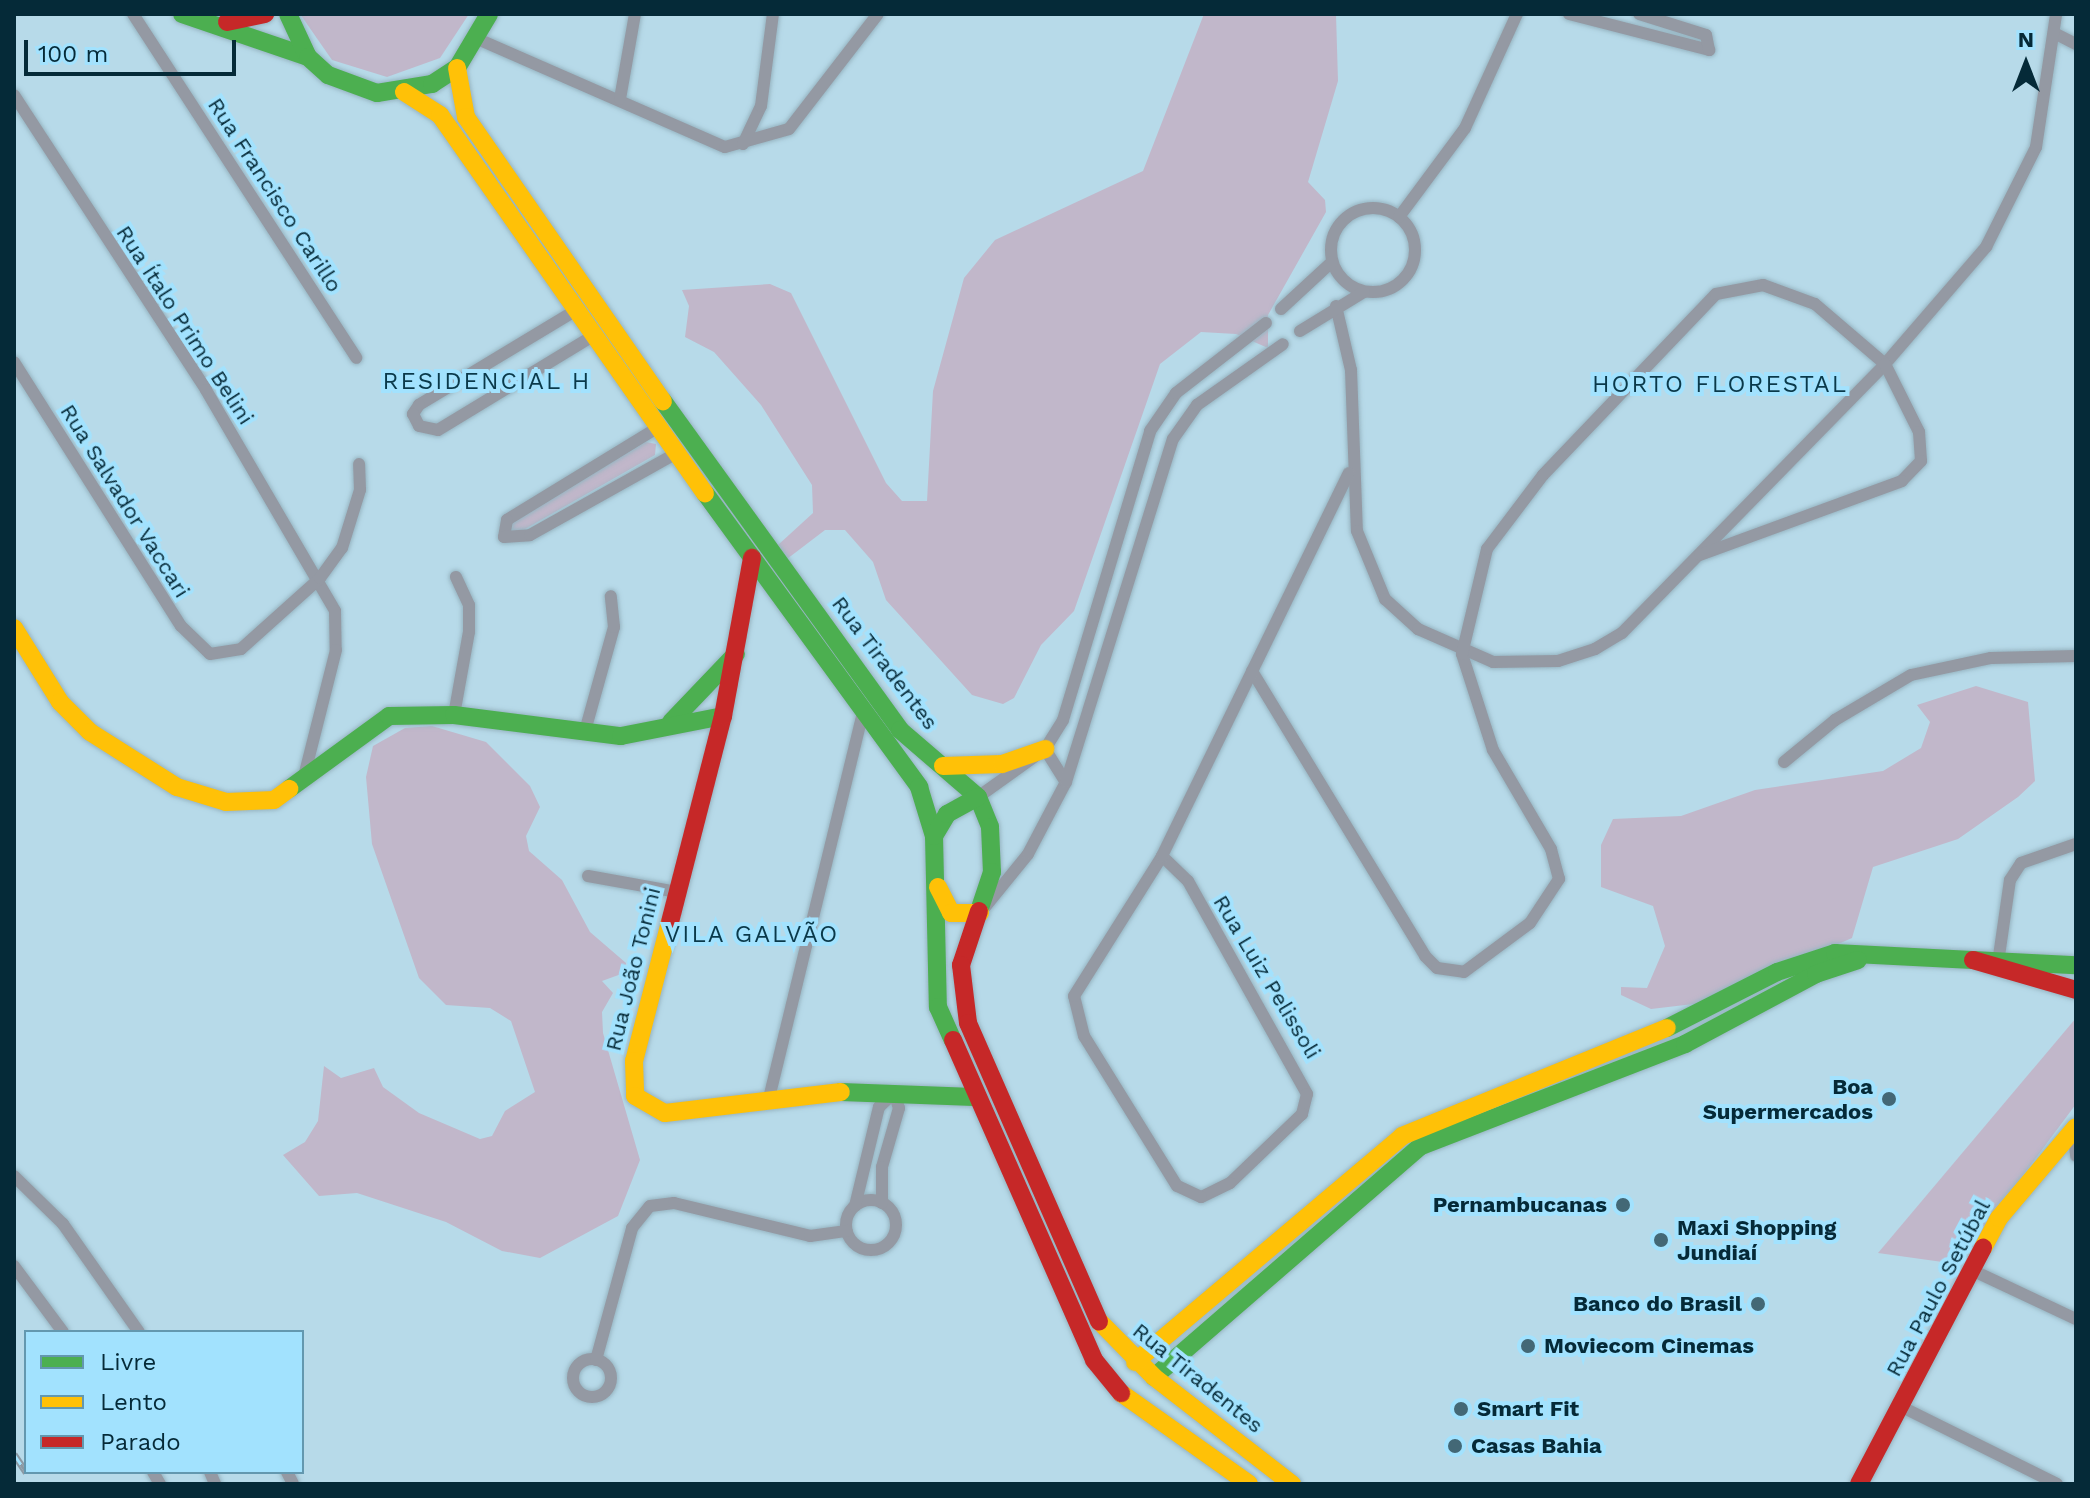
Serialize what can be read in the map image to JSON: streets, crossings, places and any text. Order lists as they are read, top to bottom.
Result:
{
  "streets": {
    "street": [
      "Rua Francisco Carillo",
      "Rua Ítalo Primo Belini",
      "Rua Salvador Vaccari",
      "Rua Tiradentes",
      "Rua João Tonini",
      "Rua Luiz Pelissoli",
      "Rua Paulo Setúbal"
    ]
  },
  "crossings": [
    ["Rua Ítalo Primo Belini", "Rua Salvador Vaccari"],
    ["Rua Tiradentes", "Rua João Tonini"]
  ],
  "districts": ["RESIDENCIAL H", "HORTO FLORESTAL", "VILA GALVÃO"],
  "places": [
    "Boa Supermercados",
    "Pernambucanas",
    "Maxi Shopping Jundiaí",
    "Banco do Brasil",
    "Moviecom Cinemas",
    "Smart Fit",
    "Casas Bahia"
  ],
  "legend": ["Livre", "Lento", "Parado"],
  "scale_bar": "100 m",
  "north": "top"
}
